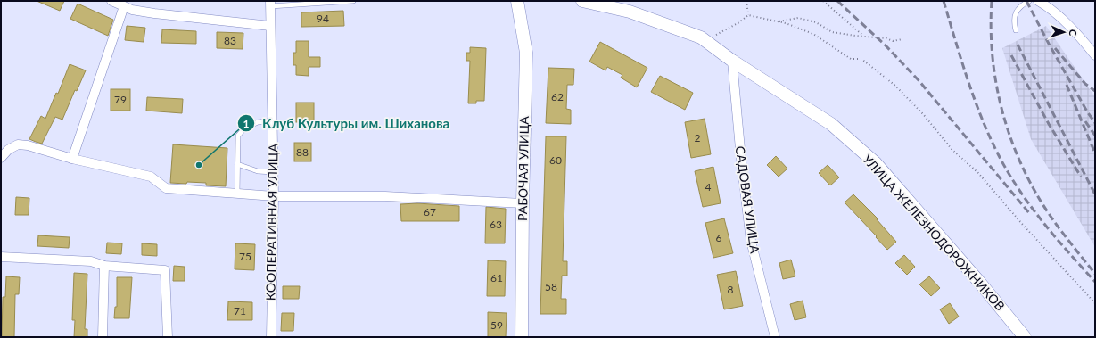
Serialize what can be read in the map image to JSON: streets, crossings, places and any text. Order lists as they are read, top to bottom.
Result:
{
  "streets": {
    "street": [
      "РАБОЧАЯ УЛИЦА",
      "САДОВАЯ УЛИЦА",
      "КООПЕРАТИВНАЯ УЛИЦА",
      "УЛИЦА ЖЕЛЕЗНОДОРОЖНИКОВ"
    ]
  },
  "crossings": [
    ["САДОВАЯ УЛИЦА", "УЛИЦА ЖЕЛЕЗНОДОРОЖНИКОВ"]
  ],
  "places": ["Клуб Культуры им. Шиханова"],
  "house_numbers": [
    "94",
    "83",
    "62",
    "79",
    "2",
    "88",
    "60",
    "4",
    "67",
    "63",
    "6",
    "75",
    "61",
    "58",
    "8",
    "71",
    "59"
  ],
  "north": "right"
}
